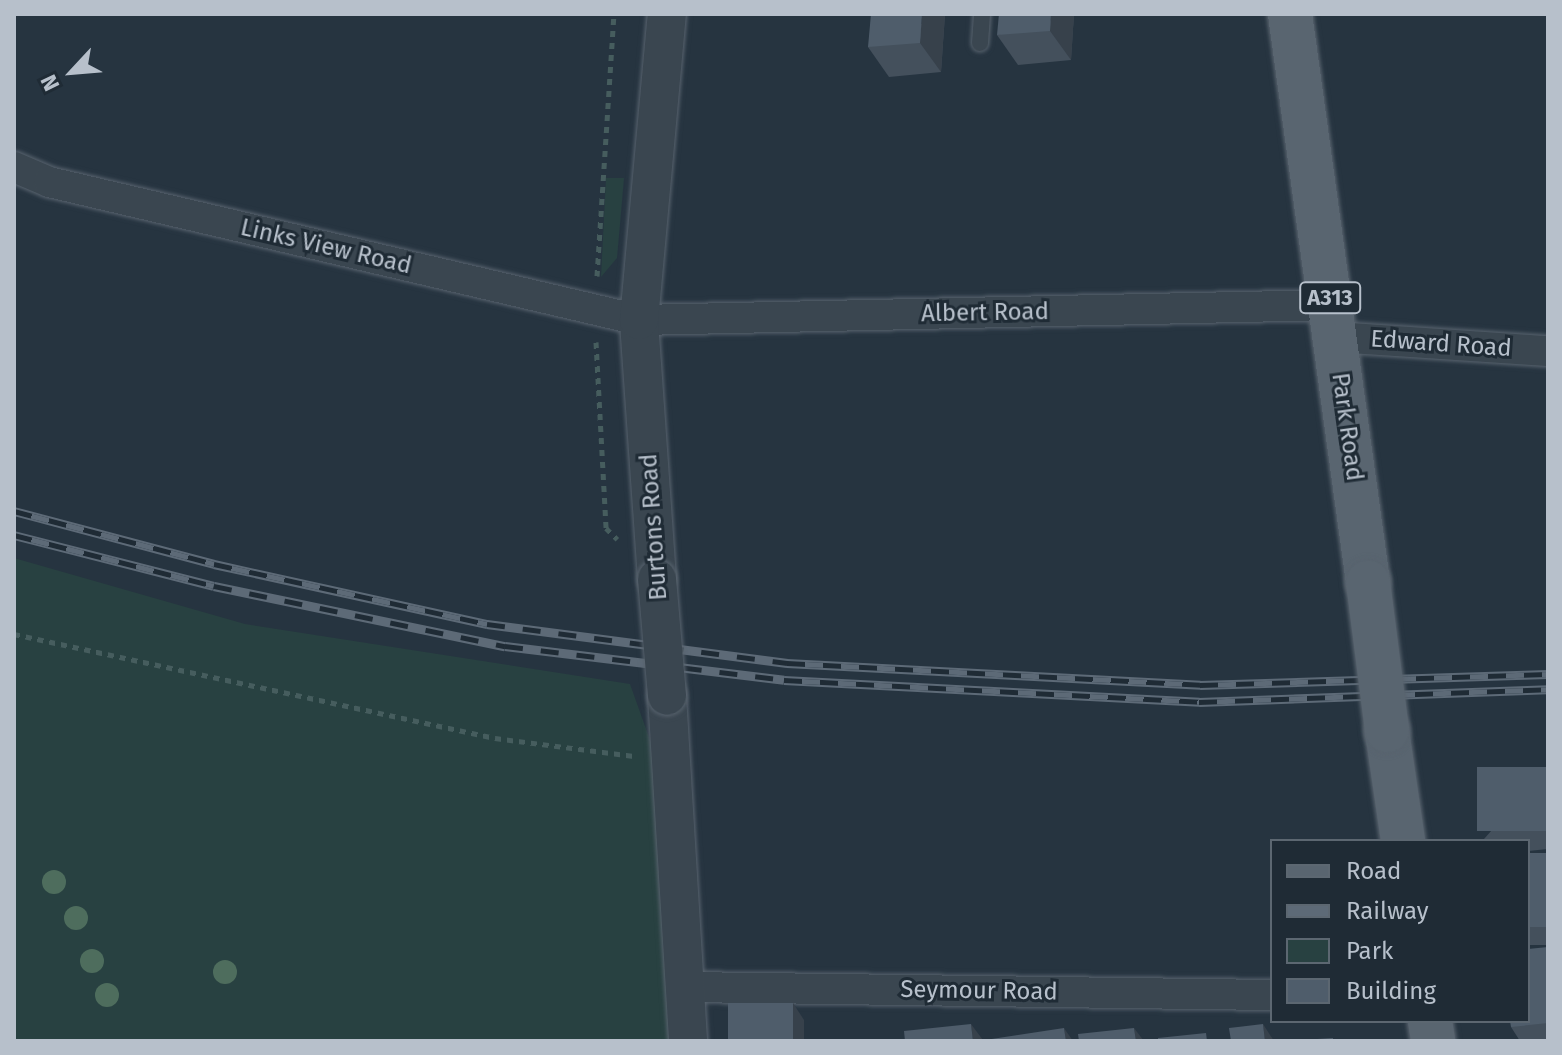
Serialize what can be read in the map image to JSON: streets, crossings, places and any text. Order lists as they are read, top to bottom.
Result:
{
  "streets": {
    "main road": ["A313", "Park Road"],
    "street": [
      "Links View Road",
      "Albert Road",
      "Edward Road",
      "Burtons Road",
      "Seymour Road"
    ]
  },
  "crossings": [
    ["Links View Road", "Albert Road"],
    ["Links View Road", "Burtons Road"],
    ["Albert Road", "Edward Road"],
    ["Albert Road", "Park Road"],
    ["Albert Road", "Burtons Road"],
    ["Edward Road", "Park Road"],
    ["Burtons Road", "Seymour Road"]
  ],
  "legend": [
    "Road",
    "Railway",
    "Park",
    "Building"
  ],
  "north": "bottom left"
}
